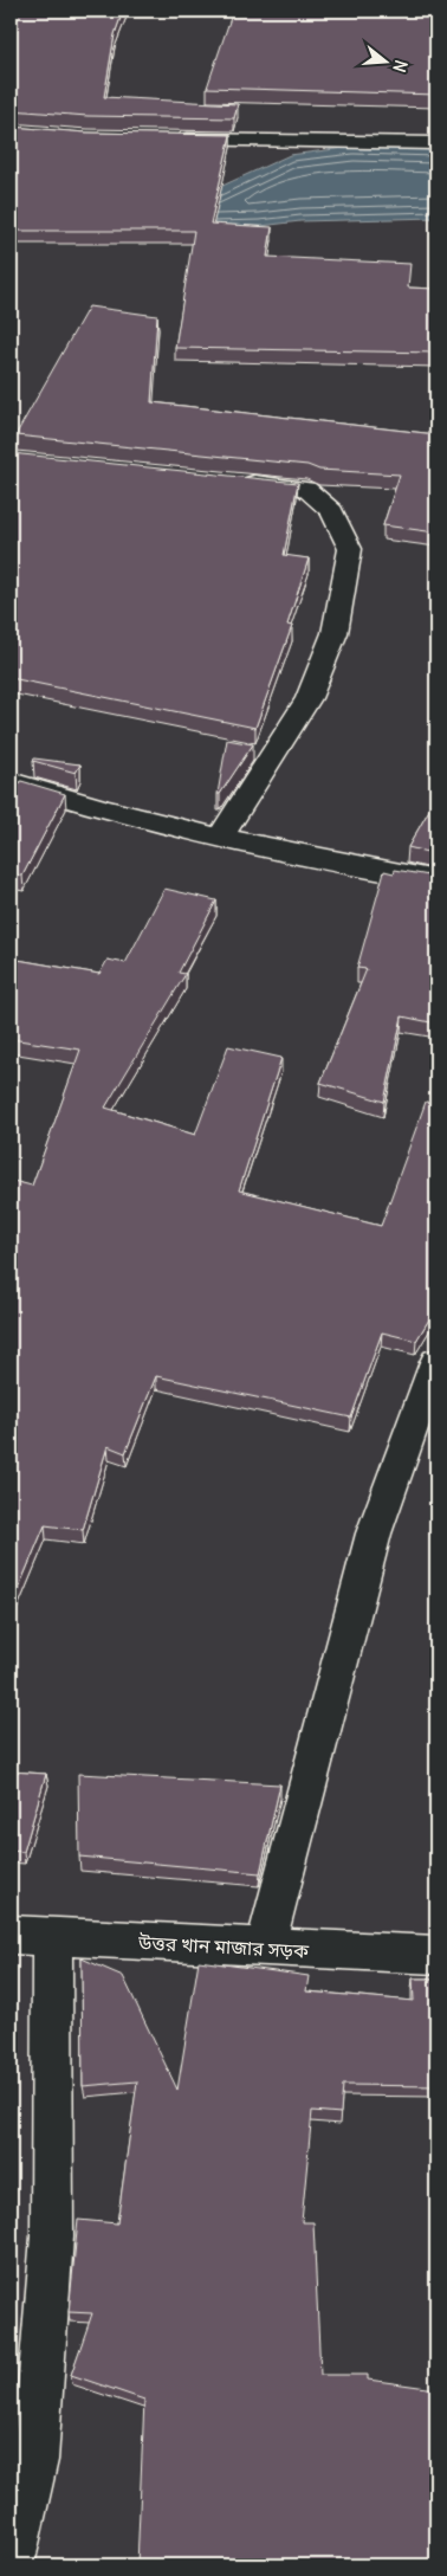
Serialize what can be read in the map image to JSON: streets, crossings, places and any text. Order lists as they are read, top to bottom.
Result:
{
  "streets": {
    "street": ["উত্তর খান মাজার সড়ক"]
  },
  "north": "right"
}
